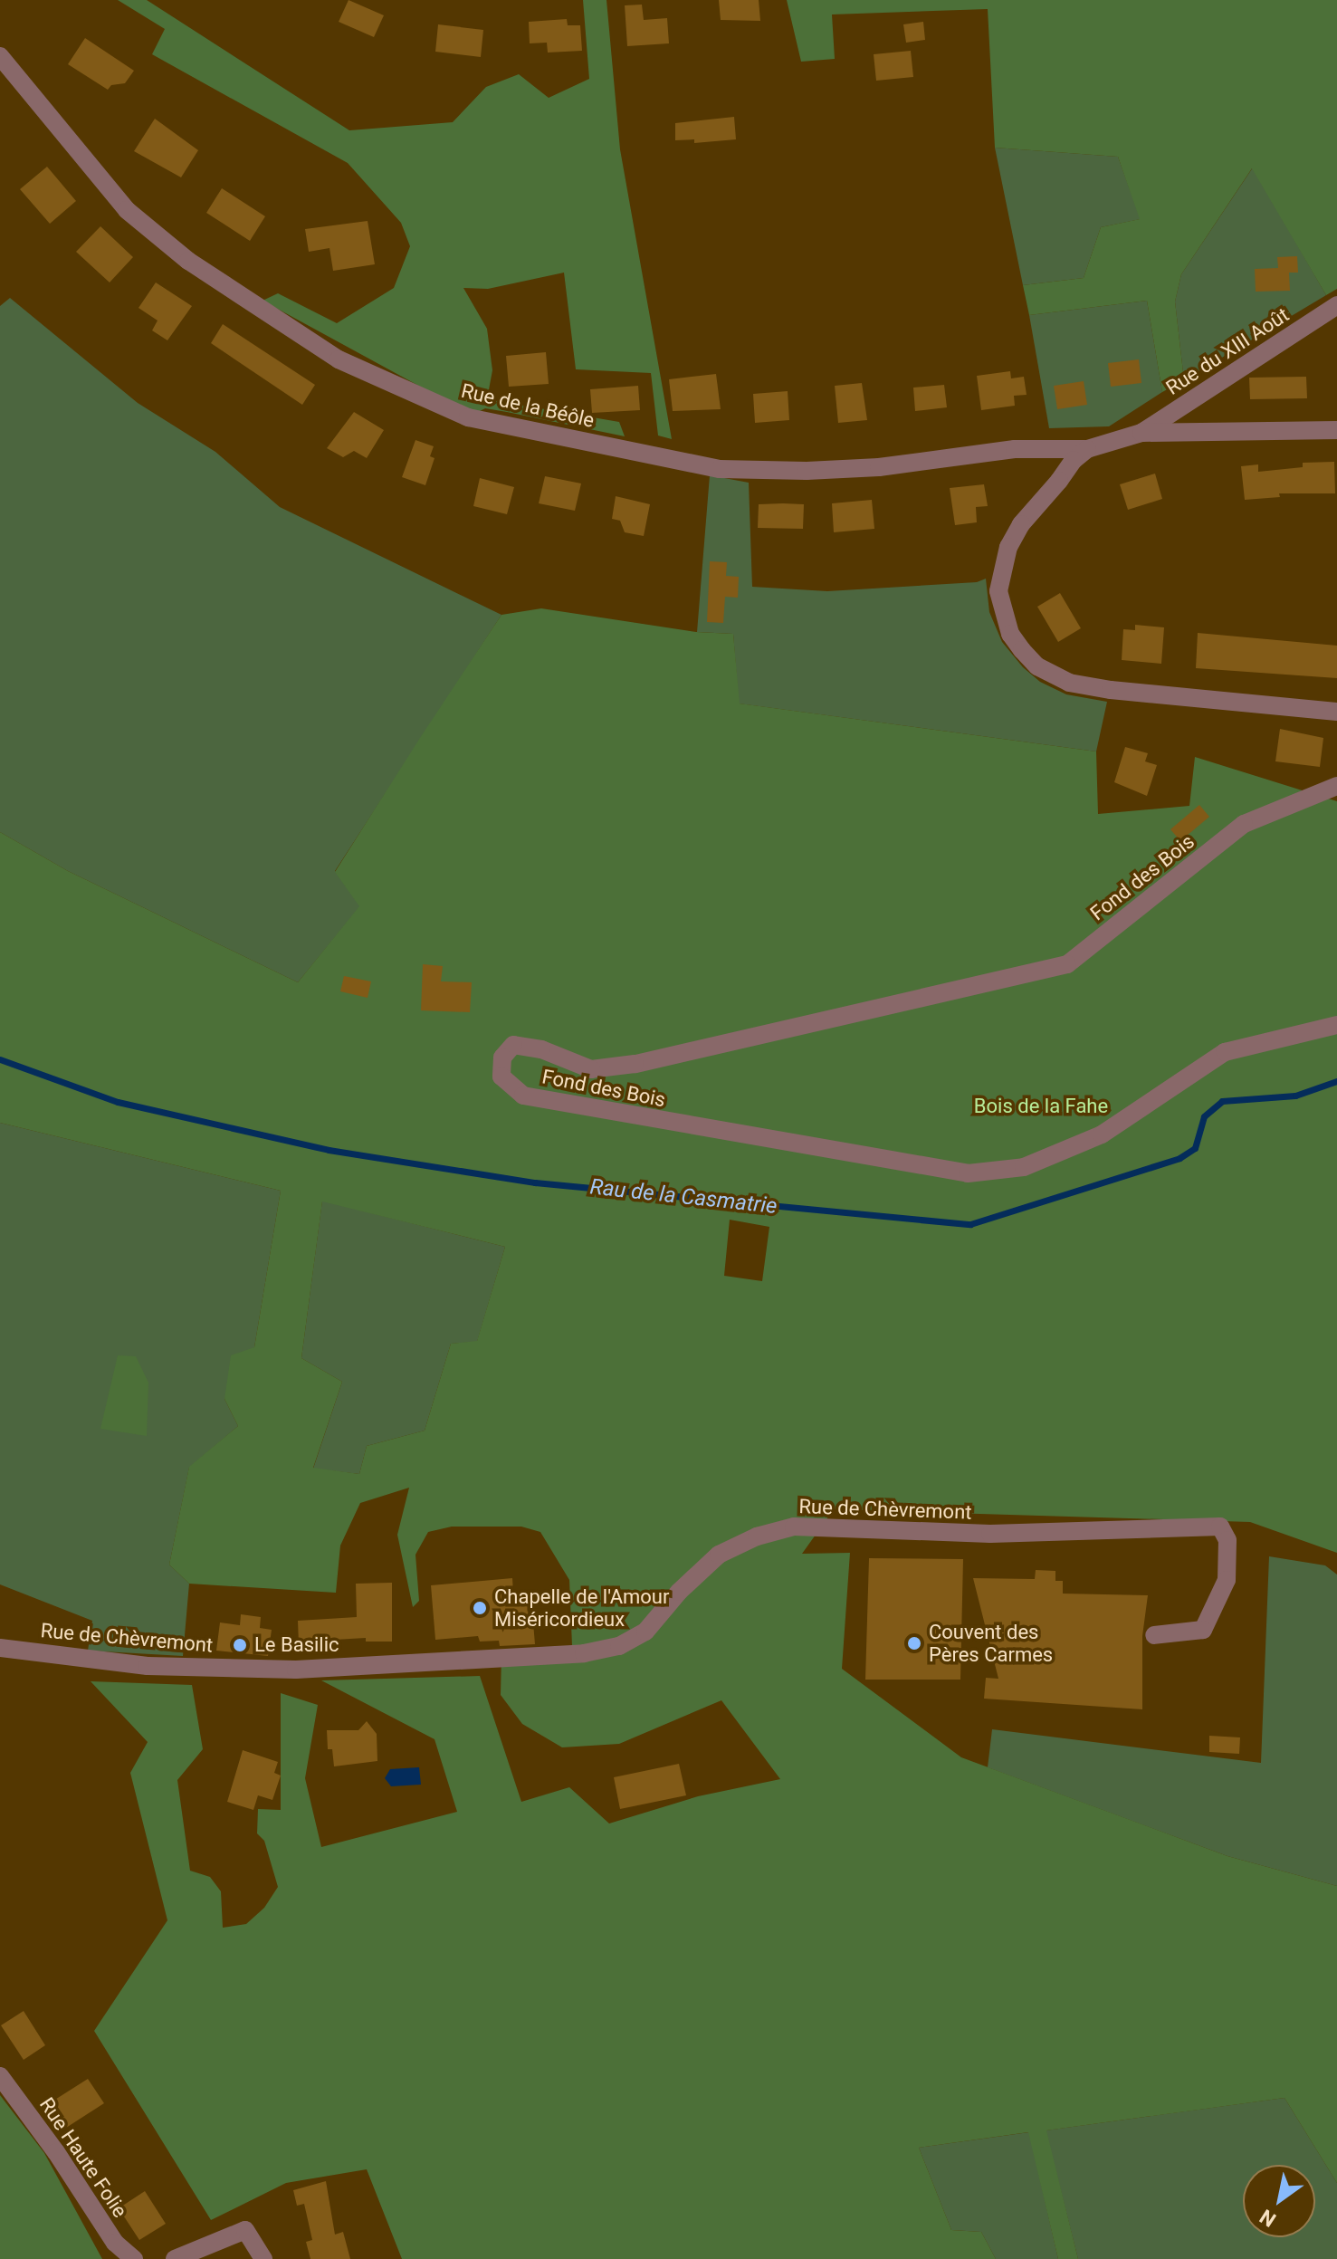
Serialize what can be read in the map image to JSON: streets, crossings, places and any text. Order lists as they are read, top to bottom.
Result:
{
  "streets": {
    "street": [
      "Rue du XIII Août",
      "Rue de la Béôle",
      "Fond des Bois",
      "Rue de Chèvremont",
      "Rue Haute Folie"
    ]
  },
  "water": ["Rau de la Casmatrie"],
  "parks": ["Bois de la Fahe"],
  "places": ["Chapelle de l'Amour Miséricordieux", "Couvent des Pères Carmes", "Le Basilic"],
  "north": "bottom left"
}
